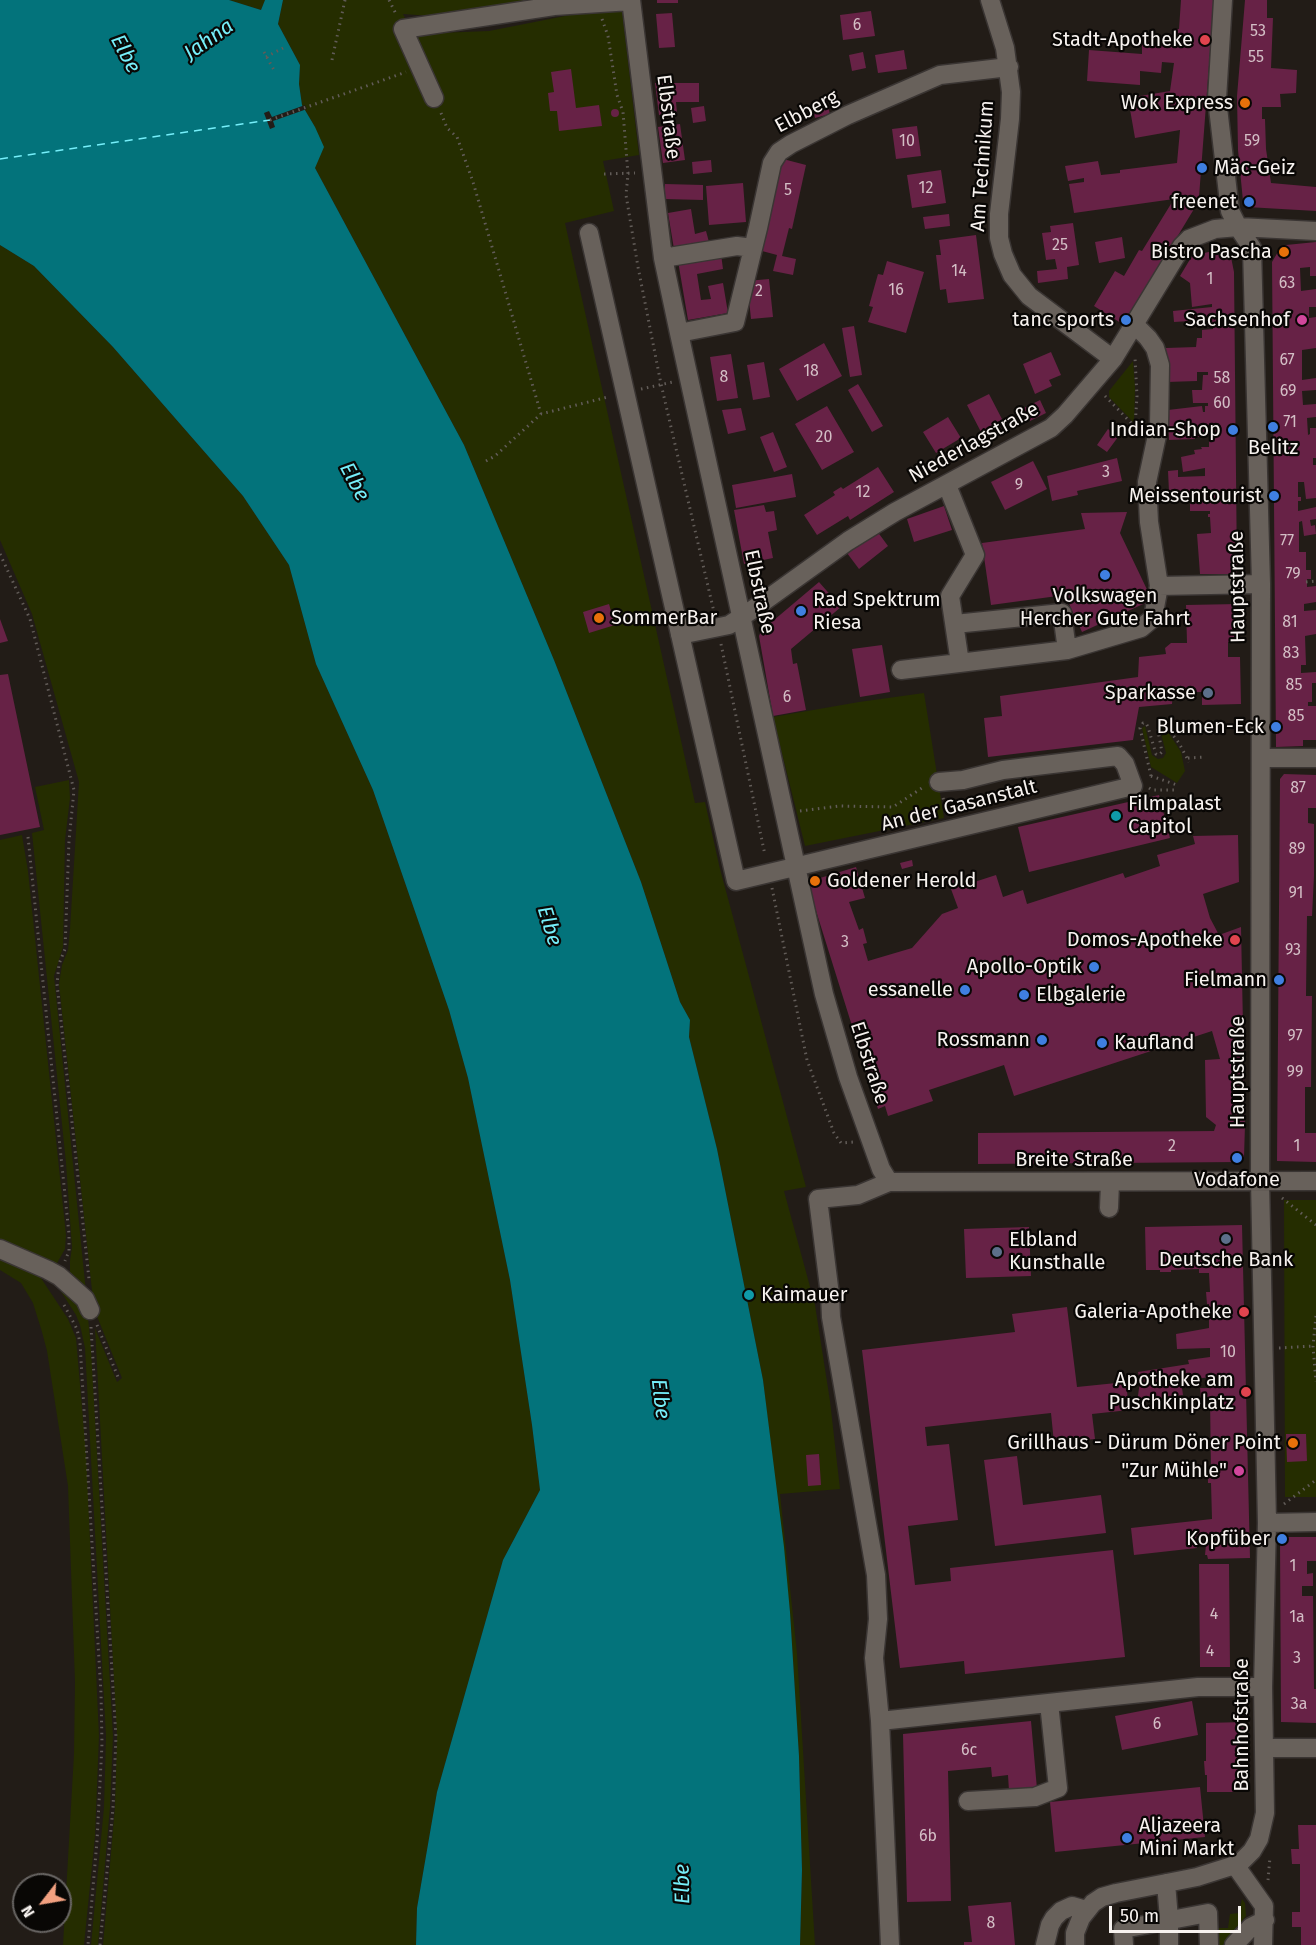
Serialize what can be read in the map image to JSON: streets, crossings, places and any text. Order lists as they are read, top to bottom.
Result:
{
  "streets": {
    "street": [
      "Elbberg",
      "Elbstraße",
      "Am Technikum",
      "Niederlagstraße",
      "Hauptstraße",
      "An der Gasanstalt",
      "Breite Straße",
      "Bahnhofstraße"
    ]
  },
  "crossings": [
    ["Elbberg", "Elbstraße"],
    ["Elbberg", "Am Technikum"],
    ["Elbstraße", "Niederlagstraße"],
    ["Elbstraße", "An der Gasanstalt"],
    ["Elbstraße", "Breite Straße"],
    ["Am Technikum", "Niederlagstraße"],
    ["Niederlagstraße", "Hauptstraße"],
    ["Niederlagstraße", "An der Gasanstalt"],
    ["Hauptstraße", "Breite Straße"],
    ["Hauptstraße", "Bahnhofstraße"]
  ],
  "water": ["Jahna", "Elbe"],
  "places": [
    "Stadt-Apotheke",
    "Wok Express",
    "Mäc-Geiz",
    "freenet",
    "Bistro Pascha",
    "tanc sports",
    "Sachsenhof",
    "Belitz",
    "Indian-Shop",
    "Meissentourist",
    "Volkswagen Hercher Gute Fahrt",
    "Rad Spektrum Riesa",
    "SommerBar",
    "Sparkasse",
    "Blumen-Eck",
    "Filmpalast Capitol",
    "Goldener Herold",
    "Domos-Apotheke",
    "Apollo-Optik",
    "Fielmann",
    "essanelle",
    "Elbgalerie",
    "Rossmann",
    "Kaufland",
    "Vodafone",
    "Deutsche Bank",
    "Elbland Kunsthalle",
    "Kaimauer",
    "Galeria-Apotheke",
    "Apotheke am Puschkinplatz",
    "Grillhaus - Dürum Döner Point",
    "\"Zur Mühle\"",
    "Kopfüber",
    "Aljazeera Mini Markt"
  ],
  "house_numbers": [
    "6",
    "53",
    "55",
    "10",
    "59",
    "12",
    "5",
    "25",
    "14",
    "1",
    "63",
    "16",
    "2",
    "67",
    "18",
    "8",
    "58",
    "69",
    "60",
    "71",
    "20",
    "3",
    "9",
    "12",
    "77",
    "79",
    "81",
    "83",
    "85",
    "6",
    "85",
    "87",
    "89",
    "91",
    "3",
    "93",
    "97",
    "99",
    "2",
    "1",
    "10",
    "1",
    "4",
    "1a",
    "4",
    "3",
    "3a",
    "6",
    "6c",
    "6b",
    "8"
  ],
  "scale_bar": "50 m",
  "north": "bottom left"
}
